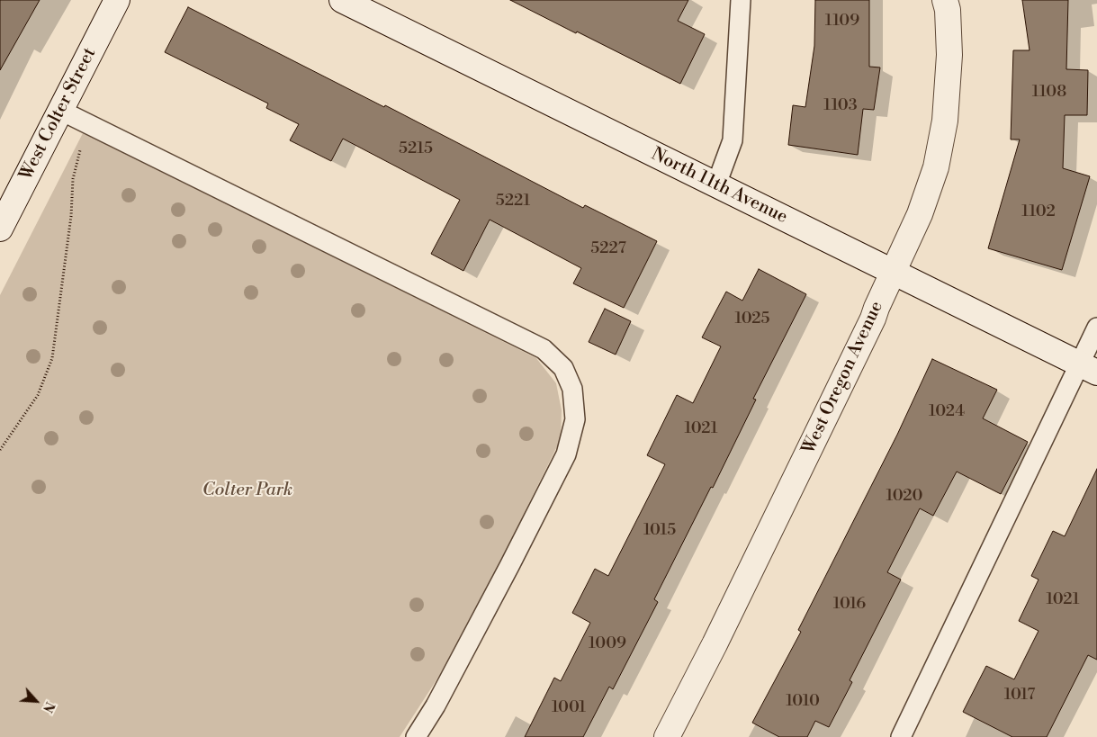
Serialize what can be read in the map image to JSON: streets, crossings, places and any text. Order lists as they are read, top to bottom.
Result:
{
  "streets": {
    "street": ["West Colter Street", "North 11th Avenue", "West Oregon Avenue"]
  },
  "crossings": [
    ["North 11th Avenue", "West Oregon Avenue"]
  ],
  "parks": ["Colter Park"],
  "house_numbers": [
    "1109",
    "1108",
    "1103",
    "5215",
    "5221",
    "1102",
    "5227",
    "1025",
    "1024",
    "1021",
    "1020",
    "1015",
    "1021",
    "1016",
    "1009",
    "1017",
    "1010",
    "1001"
  ],
  "north": "bottom right"
}
